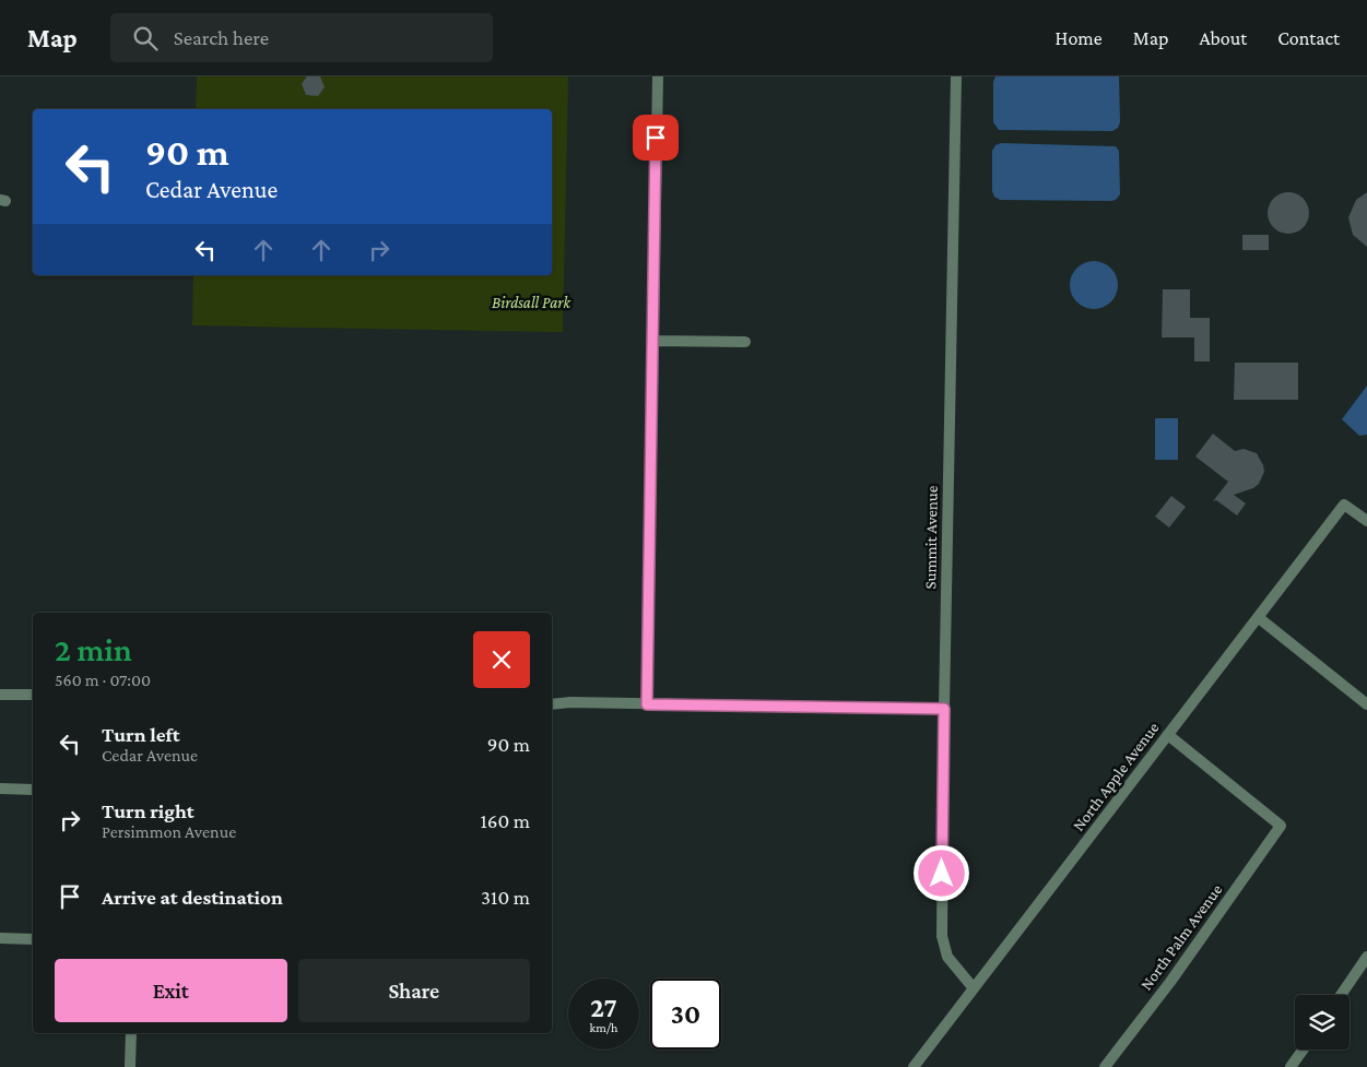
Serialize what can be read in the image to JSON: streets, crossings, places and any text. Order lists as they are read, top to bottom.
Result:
{
  "streets": {
    "street": ["Summit Avenue", "North Apple Avenue", "North Palm Avenue"]
  },
  "crossings": [
    ["Summit Avenue", "North Apple Avenue"],
    ["North Apple Avenue", "North Palm Avenue"]
  ],
  "parks": ["Birdsall Park"],
  "page": {
    "header": "Map",
    "search": "Search here",
    "nav": [
      "Home",
      "Map",
      "About",
      "Contact"
    ],
    "turn": ["90 m", "Cedar Avenue"],
    "heading": ["2 min", "560 m · 07:00"],
    "list": [
      {
        "name": "Turn left",
        "note": "Cedar Avenue",
        "value": "90 m"
      },
      {
        "name": "Turn right",
        "note": "Persimmon Avenue",
        "value": "160 m"
      },
      {
        "name": "Arrive at destination",
        "value": "310 m"
      }
    ],
    "buttons": ["Exit", "Share"],
    "speed": "27 km/h",
    "limit": "30"
  }
}
